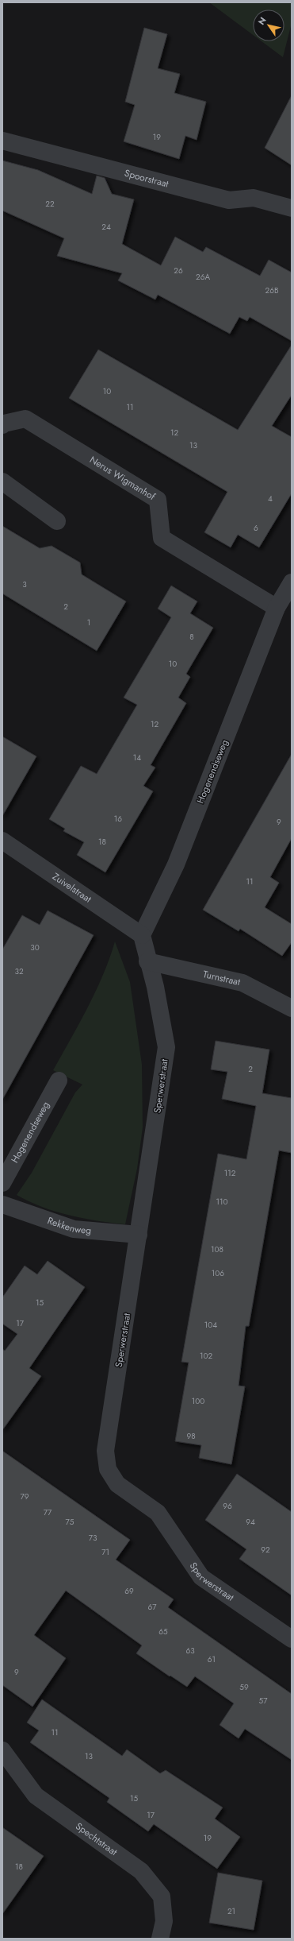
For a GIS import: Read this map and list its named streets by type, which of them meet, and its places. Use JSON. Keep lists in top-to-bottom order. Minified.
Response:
{"streets":{"street":["Spoorstraat","Nerus Wigmanhof","Hogenendseweg","Zuivelstraat","Turnstraat","Sperwerstraat","Rekkenweg","Spechtstraat"]},"crossings":[["Nerus Wigmanhof","Hogenendseweg"],["Hogenendseweg","Zuivelstraat"],["Turnstraat","Sperwerstraat"],["Sperwerstraat","Rekkenweg"]],"house_numbers":["19","22","24","26","26A","26B","10","11","12","13","4","6","3","2","1","8","10","12","14","16","9","18","11","30","32","2","112","110","108","106","15","17","104","102","100","98","79","96","77","75","94","73","92","71","69","67","65","63","61","9","59","57","11","13","15","17","19","18","21"],"north":"top left"}
